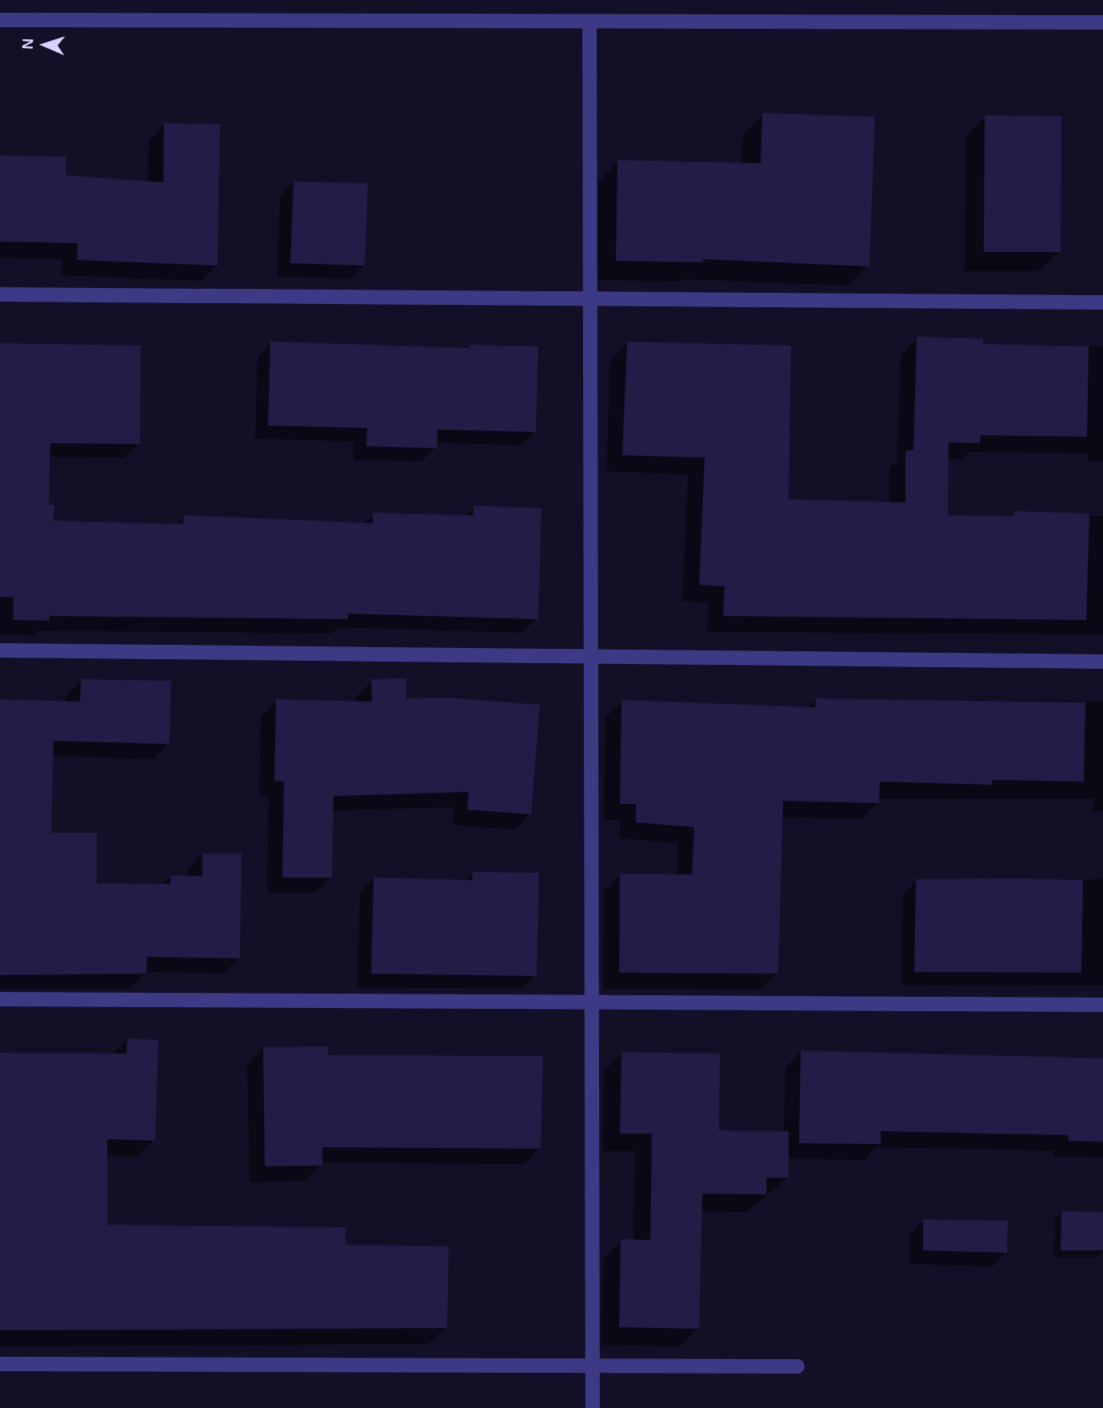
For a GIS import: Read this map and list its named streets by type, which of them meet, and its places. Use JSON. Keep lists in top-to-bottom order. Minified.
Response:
{"north":"left"}
